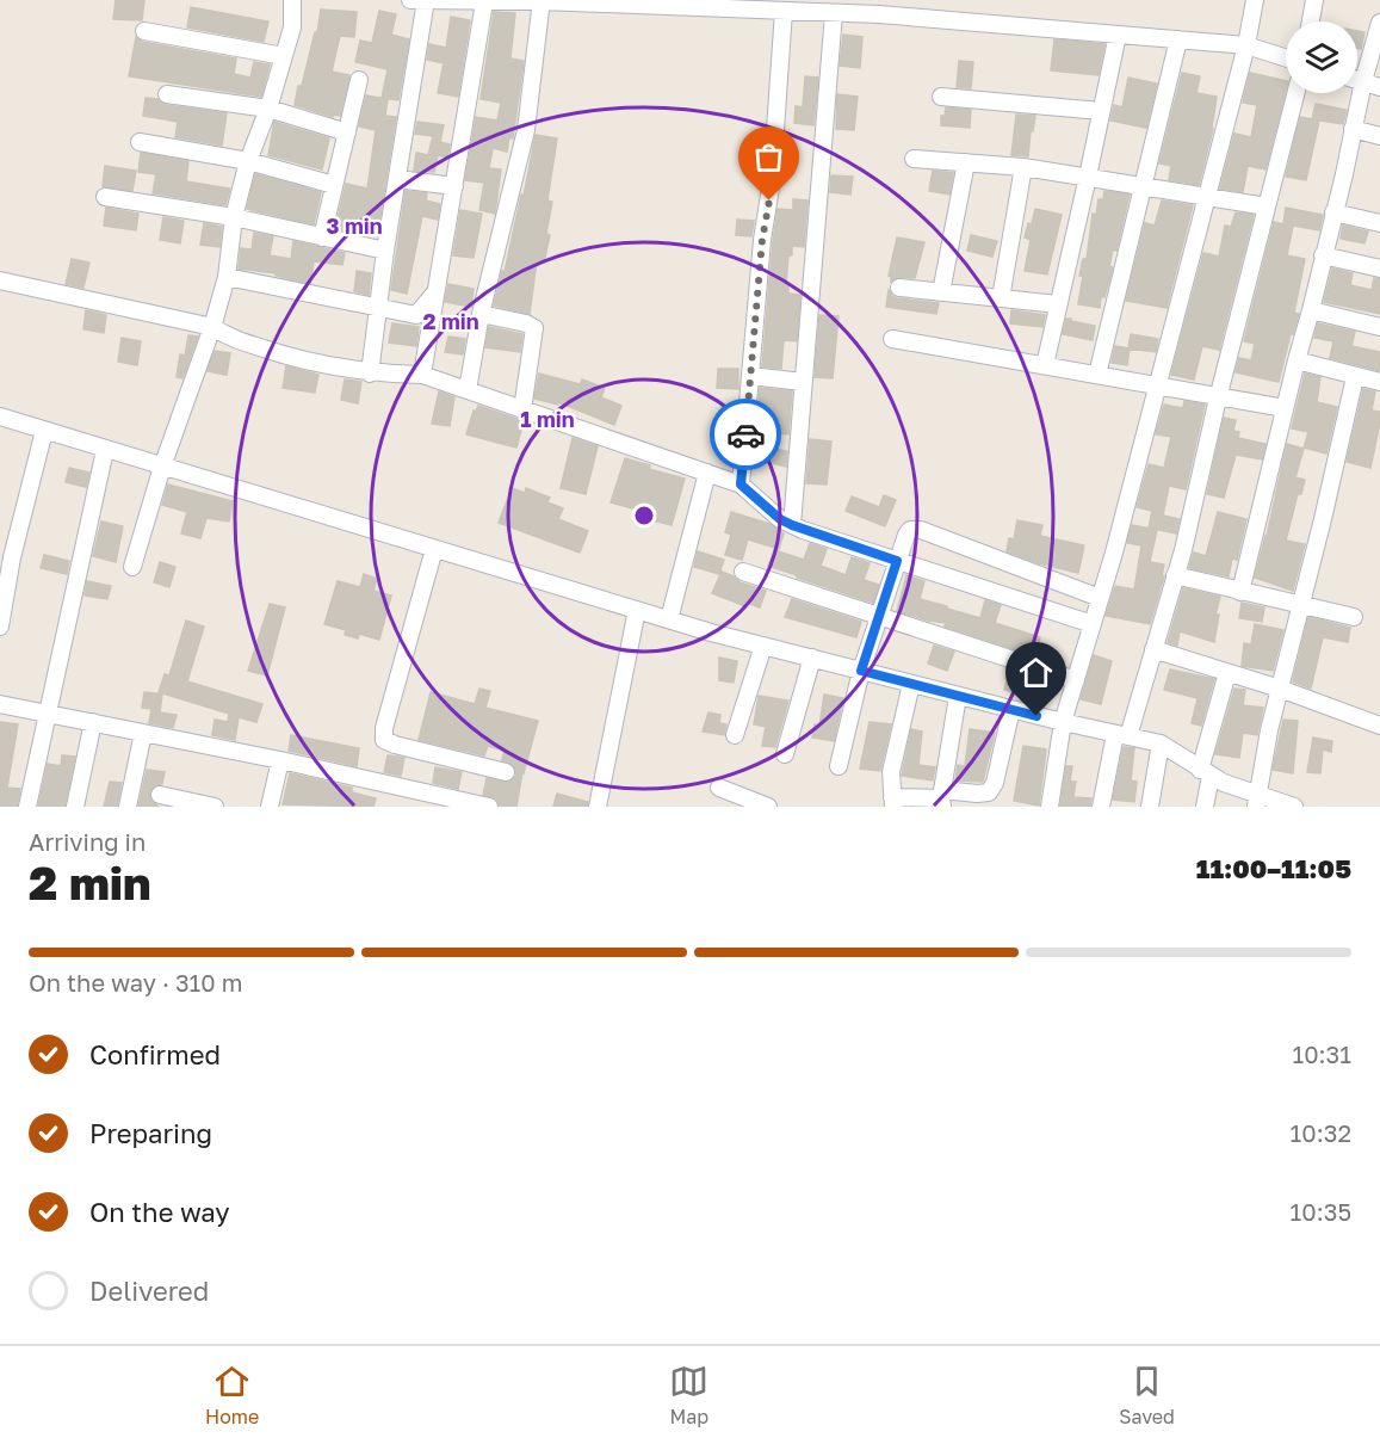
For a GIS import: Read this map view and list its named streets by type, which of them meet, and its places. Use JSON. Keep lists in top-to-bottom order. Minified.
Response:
{"page":{"heading":["2 min","Arriving in","11:00–11:05"],"bar":"On the way · 310 m","list":[["Confirmed","10:31"],["Preparing","10:32"],["On the way","10:35"],"Delivered"],"tabs":["Home","Map","Saved"]},"rings":["3 min","2 min","1 min"]}
